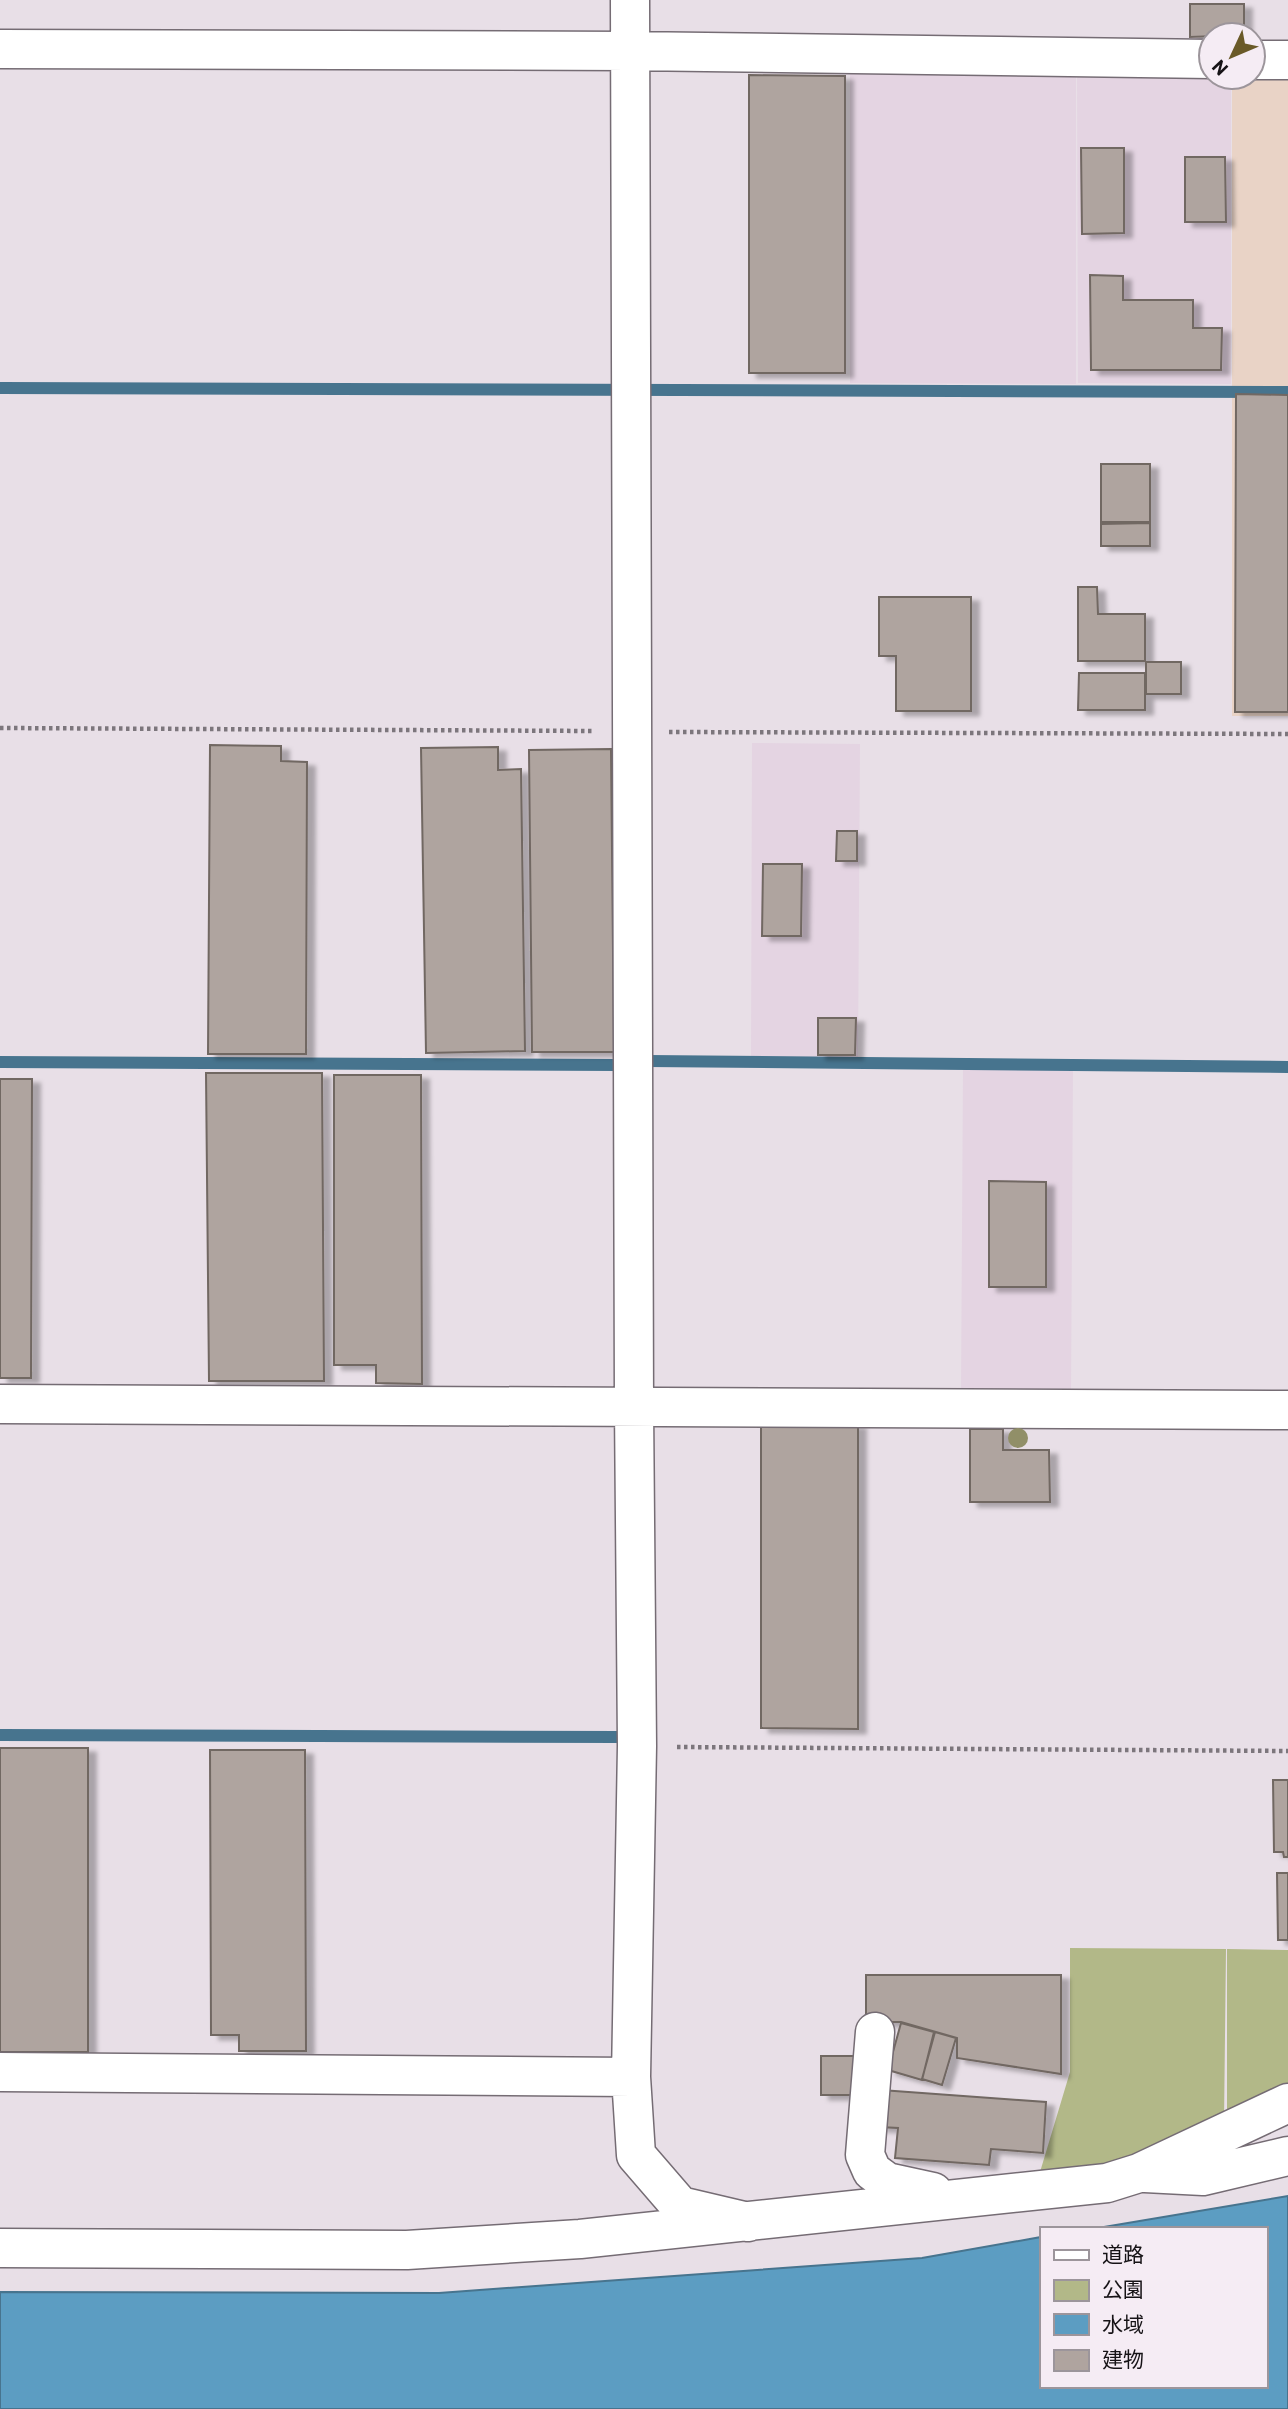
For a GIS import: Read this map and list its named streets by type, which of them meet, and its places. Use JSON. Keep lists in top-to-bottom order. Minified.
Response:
{"legend":["道路","公園","水域","建物"],"north":"bottom left"}
